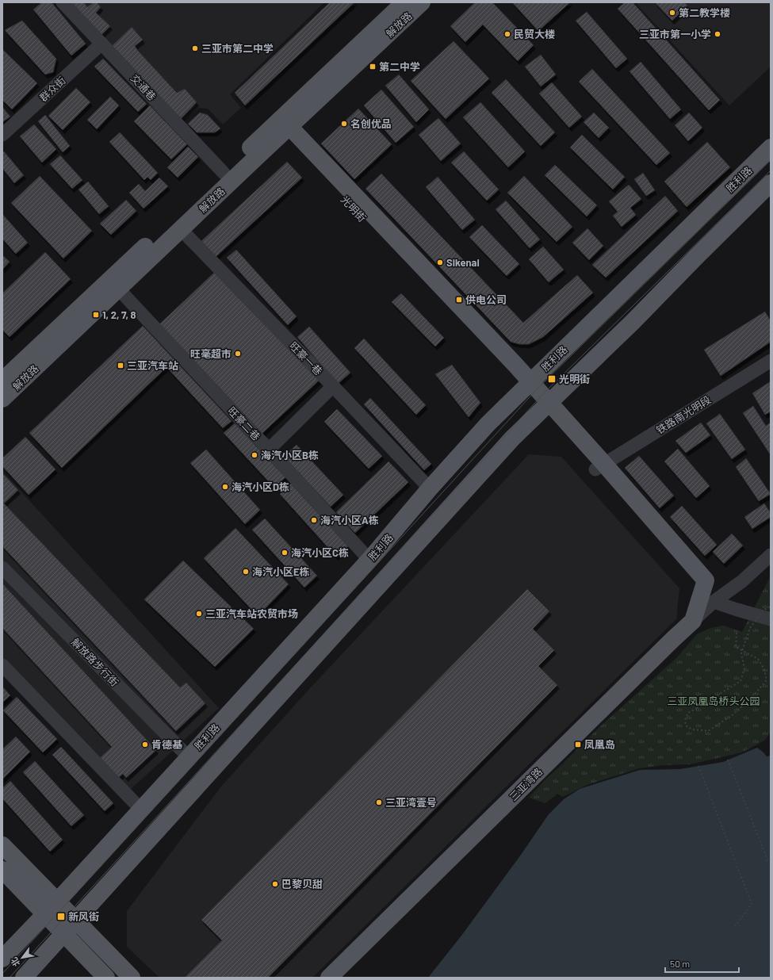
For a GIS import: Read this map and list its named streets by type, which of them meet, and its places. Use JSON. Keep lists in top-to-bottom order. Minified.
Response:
{"streets":{"main road":["解放路","胜利路","光明街","三亚湾路"],"street":["交通巷","群众街","旺豪一巷","铁路南光明段","旺豪二巷","解放路步行街"]},"crossings":[["解放路","交通巷"],["解放路","光明街"],["解放路","旺豪一巷"],["解放路","旺豪二巷"],["交通巷","群众街"],["胜利路","光明街"],["胜利路","旺豪一巷"],["胜利路","旺豪二巷"],["胜利路","解放路步行街"],["光明街","铁路南光明段"],["光明街","三亚湾路"]],"parks":["三亚凤凰岛桥头公园"],"places":{"other":["第二教学楼","民贸大楼","三亚市第一小学","三亚市第二中学","名创优品","Sikenai","旺毫超市","海汽小区B栋","海汽小区D栋","海汽小区A栋","海汽小区C栋","海汽小区E栋","三亚汽车站农贸市场","肯德基","三亚湾壹号","巴黎贝甜"],"transit":["第二中学","供电公司","1, 2, 7, 8","三亚汽车站","光明街","凤凰岛","新风街"]},"scale_bar":"50 m","north":"bottom left"}
